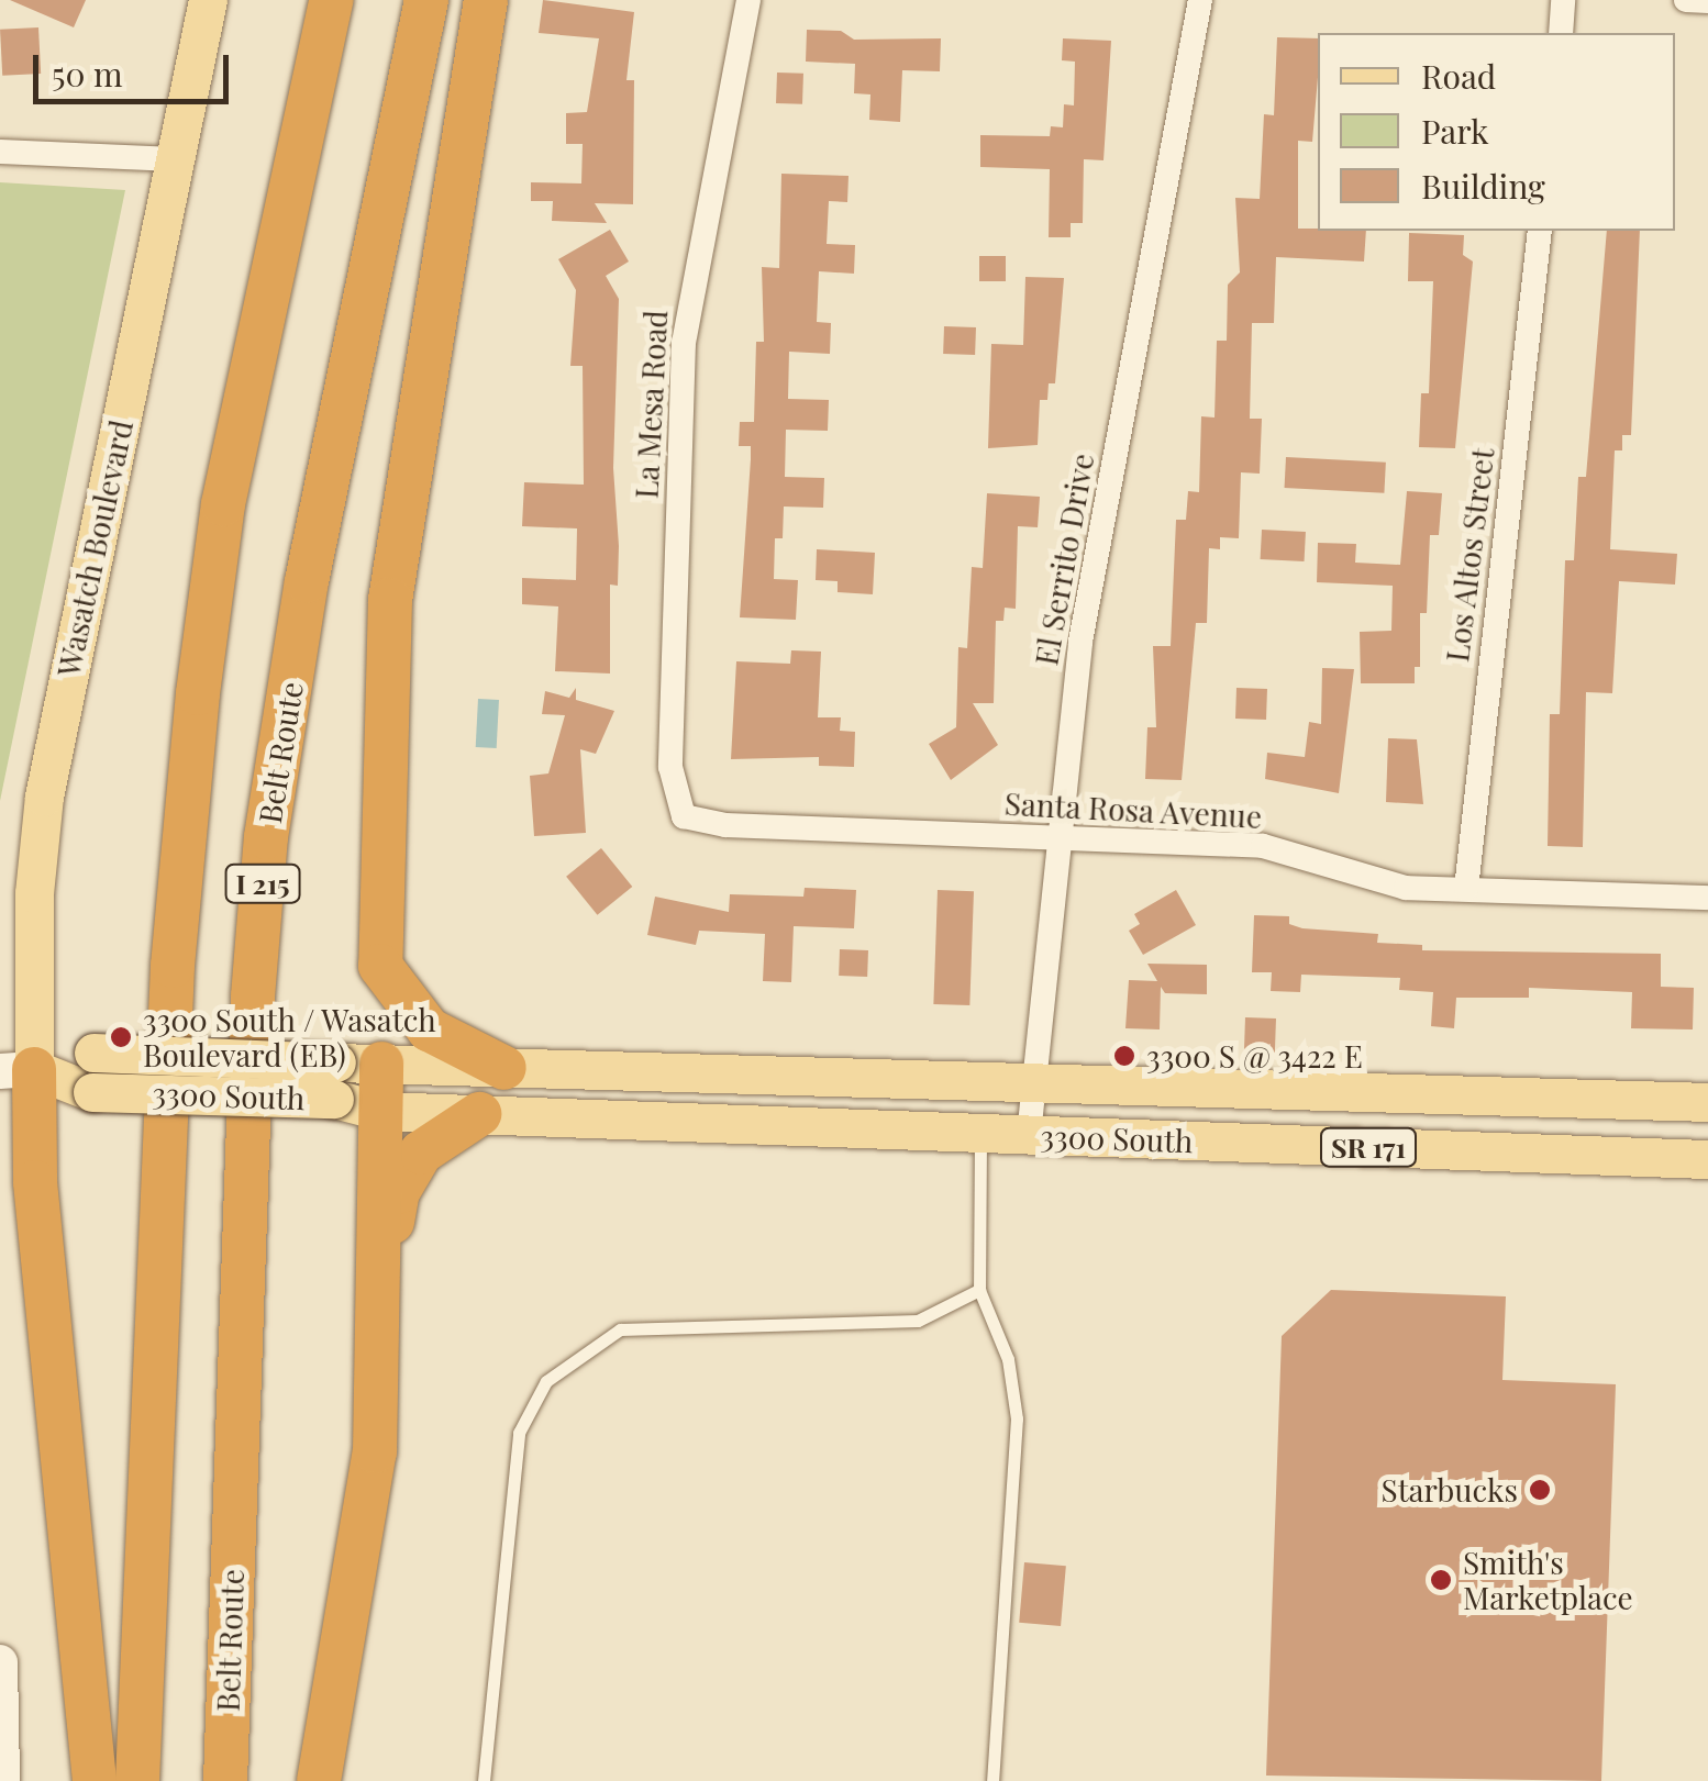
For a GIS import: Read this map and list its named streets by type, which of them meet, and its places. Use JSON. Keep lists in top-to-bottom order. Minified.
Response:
{"streets":{"highway":["Belt Route","I 215"],"main road":["Wasatch Boulevard","3300 South","SR 171"],"street":["La Mesa Road","Los Altos Street","El Serrito Drive","Santa Rosa Avenue"]},"crossings":[["La Mesa Road","Santa Rosa Avenue"],["Wasatch Boulevard","3300 South"],["Los Altos Street","Santa Rosa Avenue"],["El Serrito Drive","Santa Rosa Avenue"],["El Serrito Drive","3300 South"]],"places":["3300 South / Wasatch Boulevard (EB)","3300 S @ 3422 E","Starbucks","Smith's Marketplace"],"legend":["Road","Park","Building"],"scale_bar":"50 m"}
